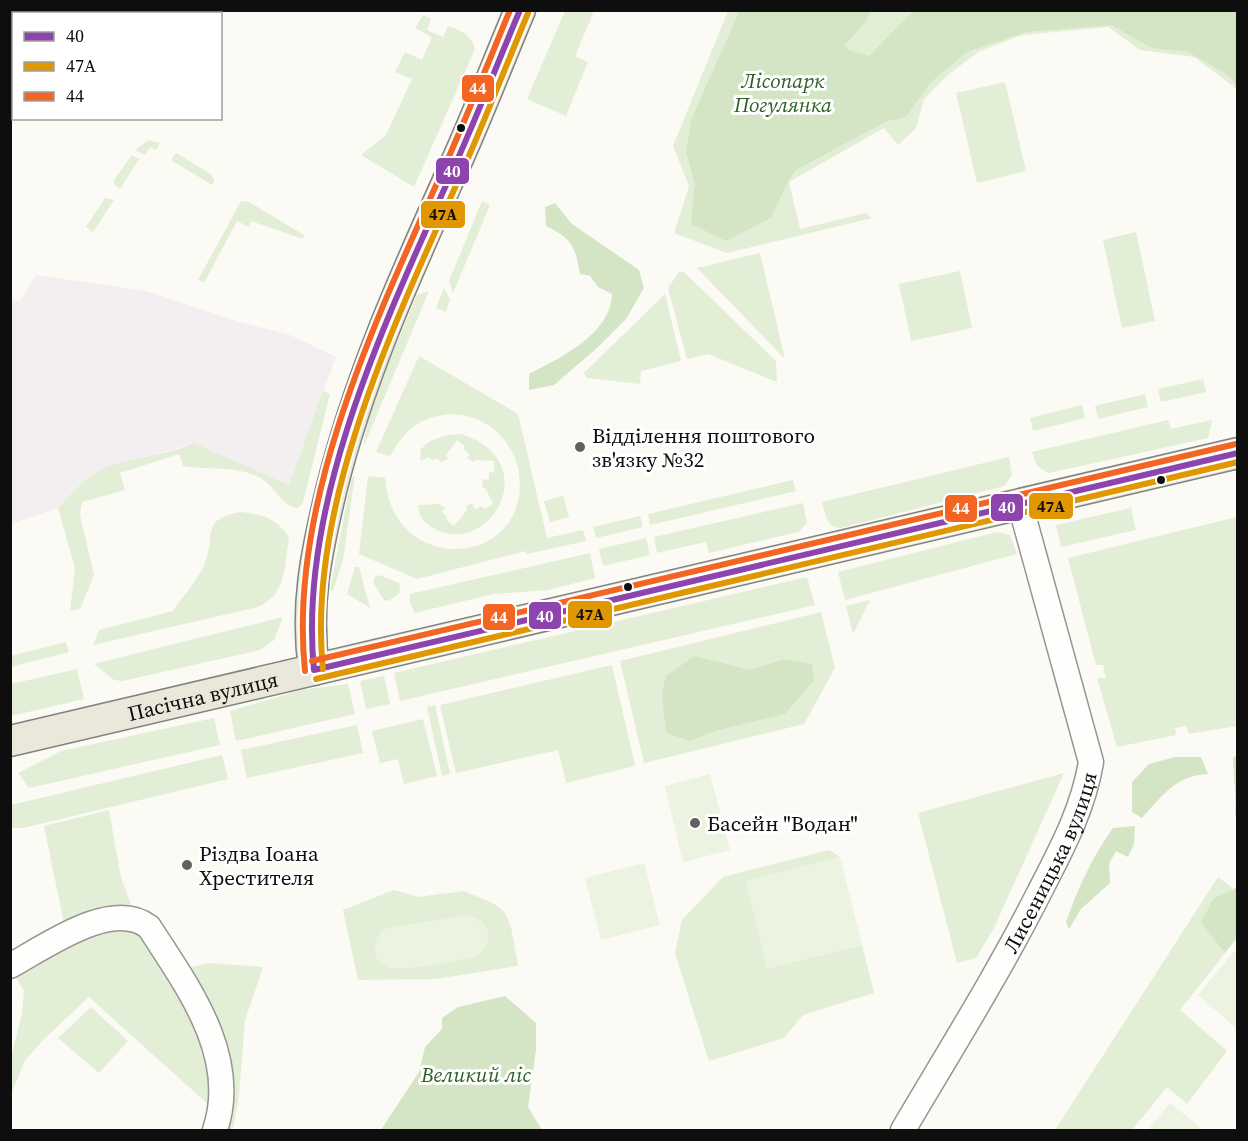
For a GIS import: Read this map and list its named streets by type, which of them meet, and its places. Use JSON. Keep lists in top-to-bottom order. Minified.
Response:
{"streets":{"main road":["Пасічна вулиця"],"street":["Лисеницька вулиця"]},"crossings":[["Пасічна вулиця","Лисеницька вулиця"]],"parks":["Лісопарк Погулянка","Великий ліс"],"places":["Відділення поштового зв'язку №32","Басейн \"Водан\"","Різдва Іоана Хрестителя"],"lines":["transit line 40","transit line 44","transit line 47А"],"legend":["40","47А","44"]}
